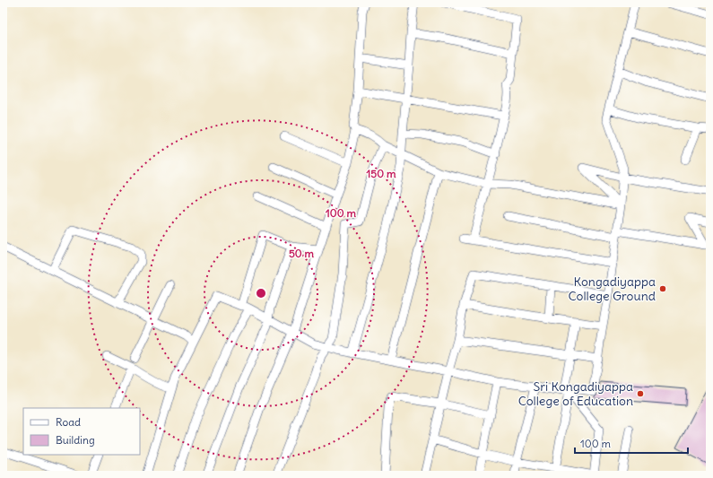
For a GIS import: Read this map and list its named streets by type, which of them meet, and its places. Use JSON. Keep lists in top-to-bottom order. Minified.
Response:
{"places":["Kongadiyappa College Ground","Sri Kongadiyappa College of Education"],"legend":["Road","Building"],"scale_bar":"100 m","rings":["150 m","100 m","50 m"]}
